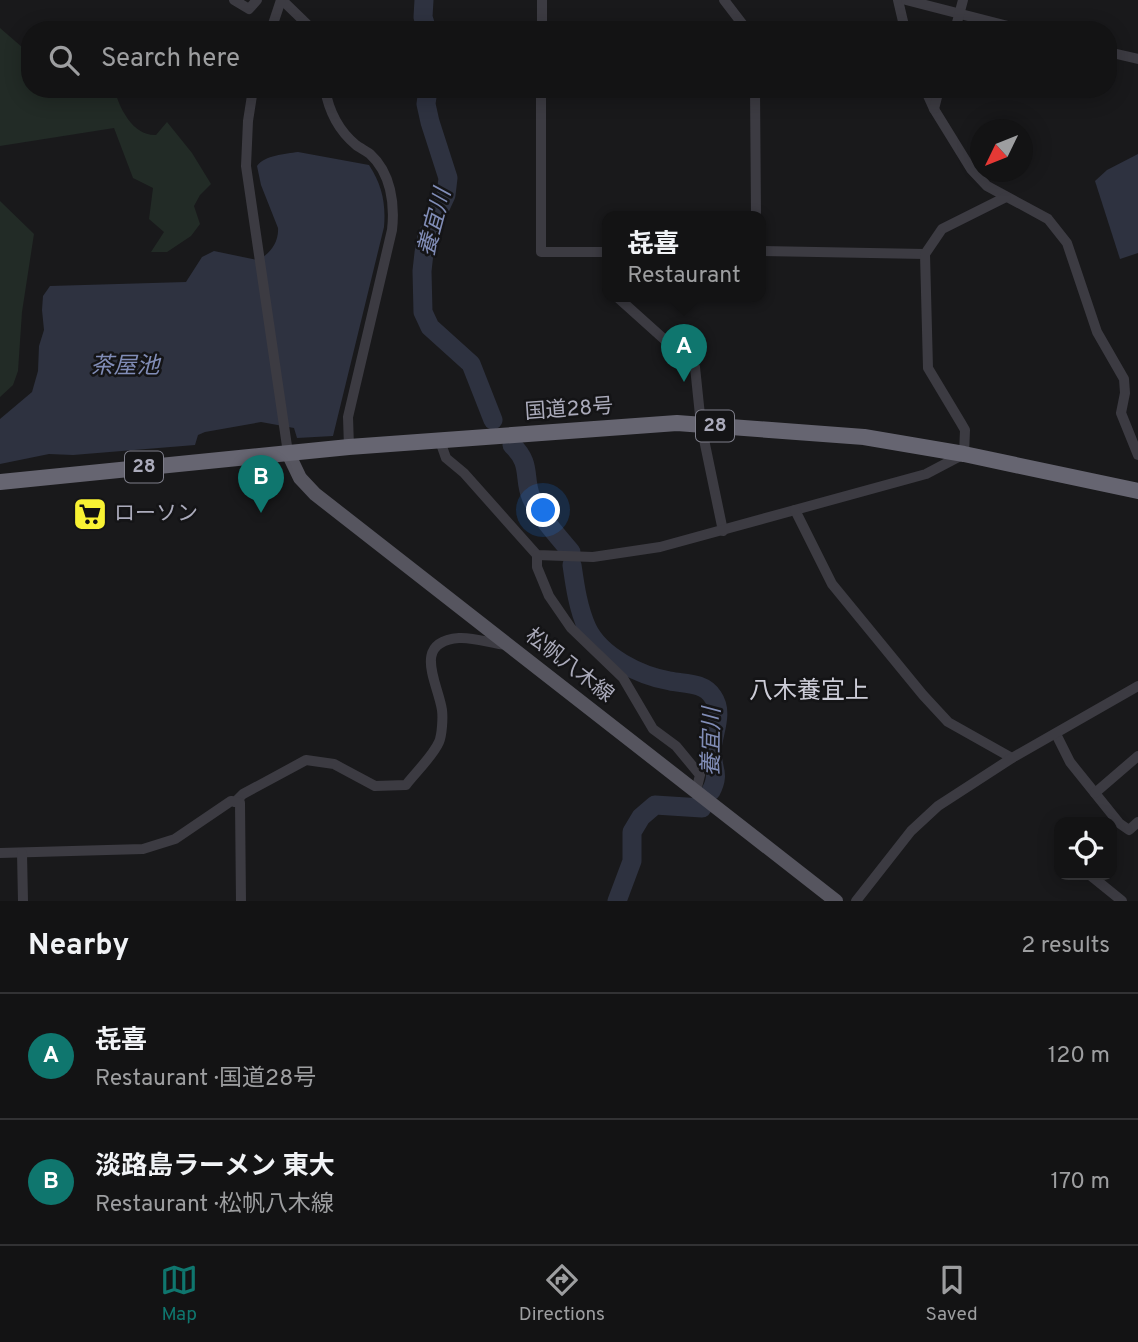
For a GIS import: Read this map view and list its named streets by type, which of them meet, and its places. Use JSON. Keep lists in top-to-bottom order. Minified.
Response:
{"streets":{"highway":["国道28号","28"],"main road":["松帆八木線"]},"crossings":[["国道28号","松帆八木線"]],"districts":["八木養宜上"],"water":["養宜川","茶屋池"],"places":{"supermarket":["ローソン"]},"north":"bottom left","page":{"search":"Search here","popup":["㐂喜","Restaurant"],"pins":["A","B"],"heading":["Nearby","2 results"],"list":[{"mark":"A","name":"㐂喜","note":"Restaurant · 国道28号","value":"120 m"},{"mark":"B","name":"淡路島ラーメン 東大","note":"Restaurant · 松帆八木線","value":"170 m"}],"nav":["Map","Directions","Saved"]}}
